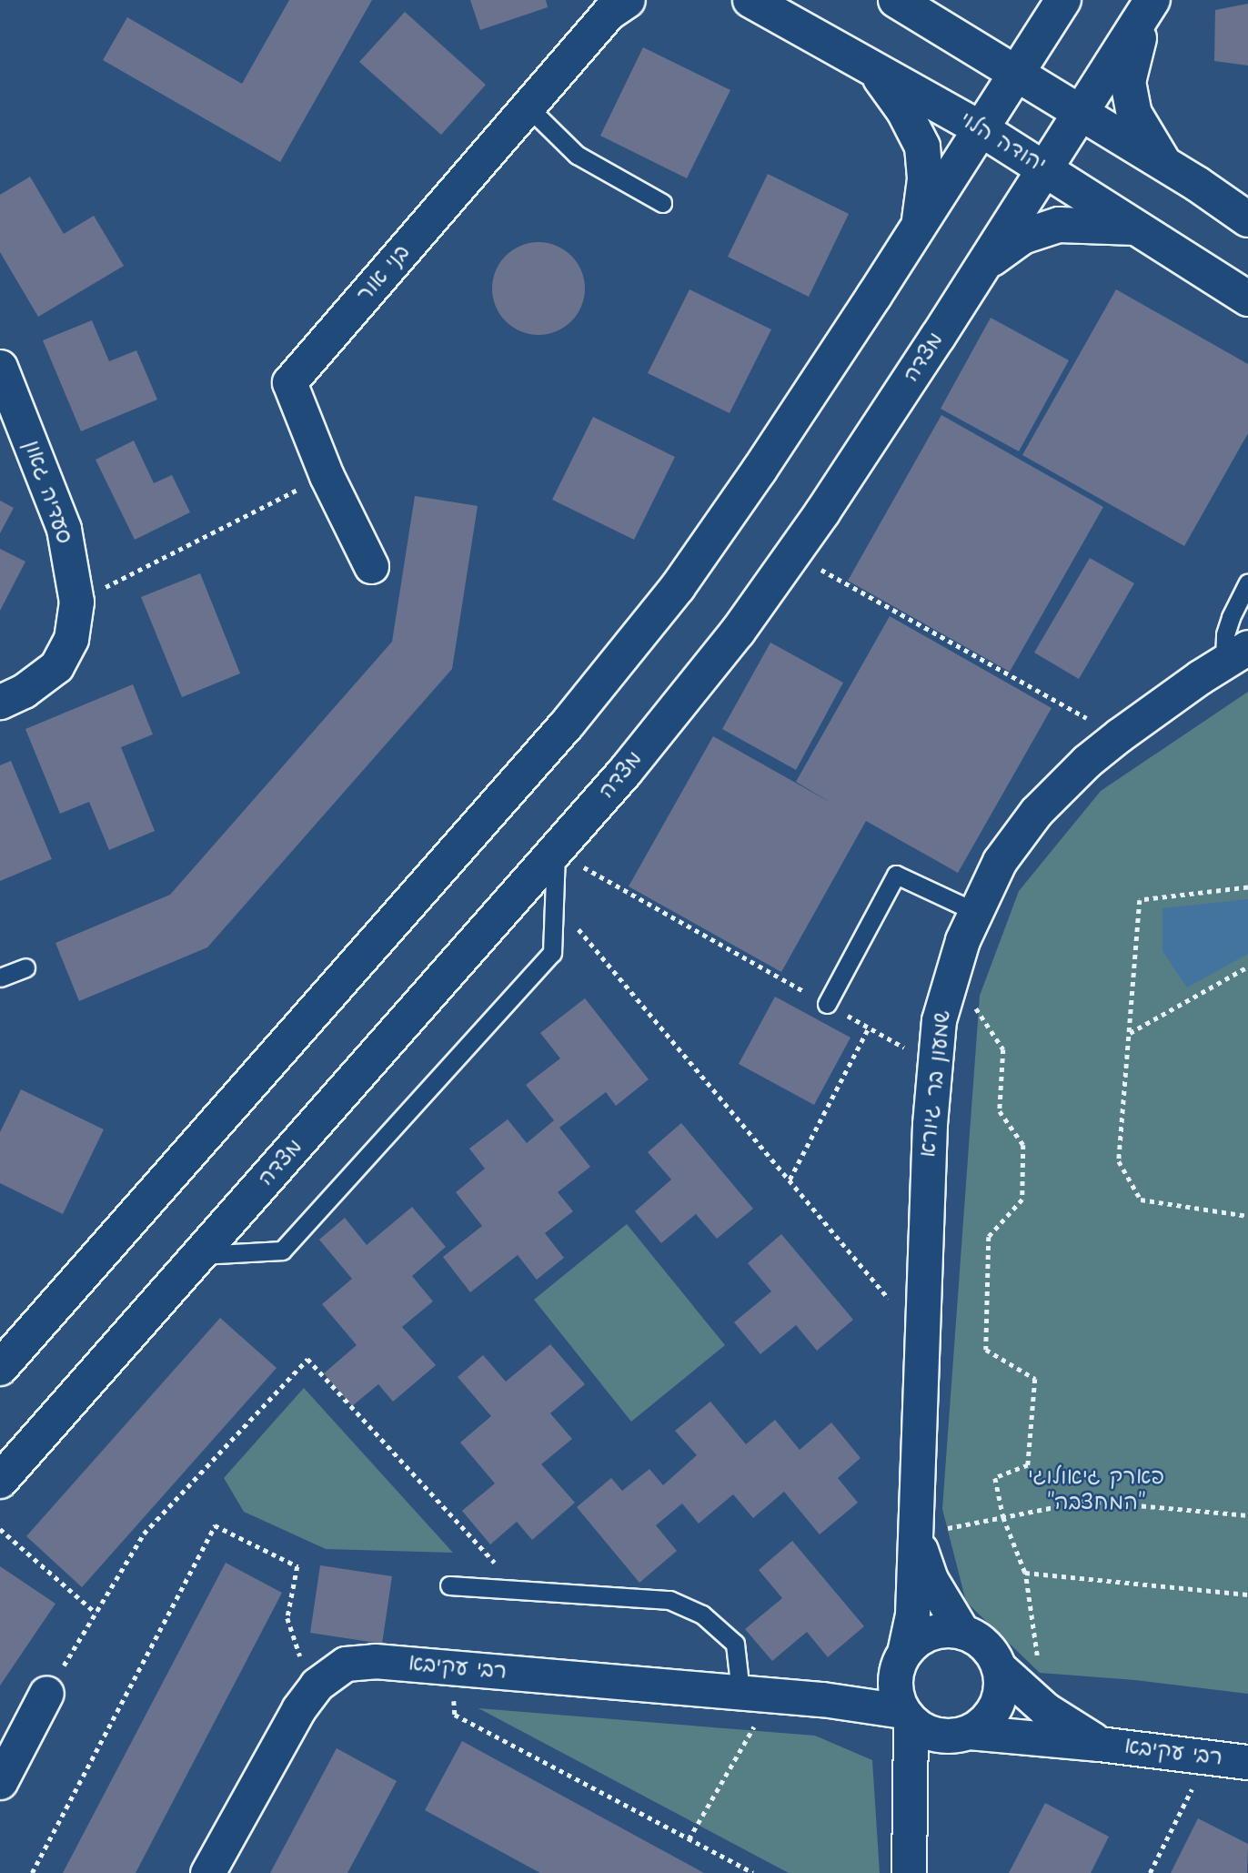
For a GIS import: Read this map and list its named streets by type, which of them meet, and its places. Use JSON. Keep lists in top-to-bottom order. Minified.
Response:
{"streets":{"main road":["יהודה הלוי","מצדה"],"street":["בני אור","סעדיה גאון","שמעון בר גיורא","רבי עקיבא"]},"crossings":[["יהודה הלוי","מצדה"],["שמעון בר גיורא","רבי עקיבא"]],"parks":["פארק גיאולוגי \"המחצבה\""]}
